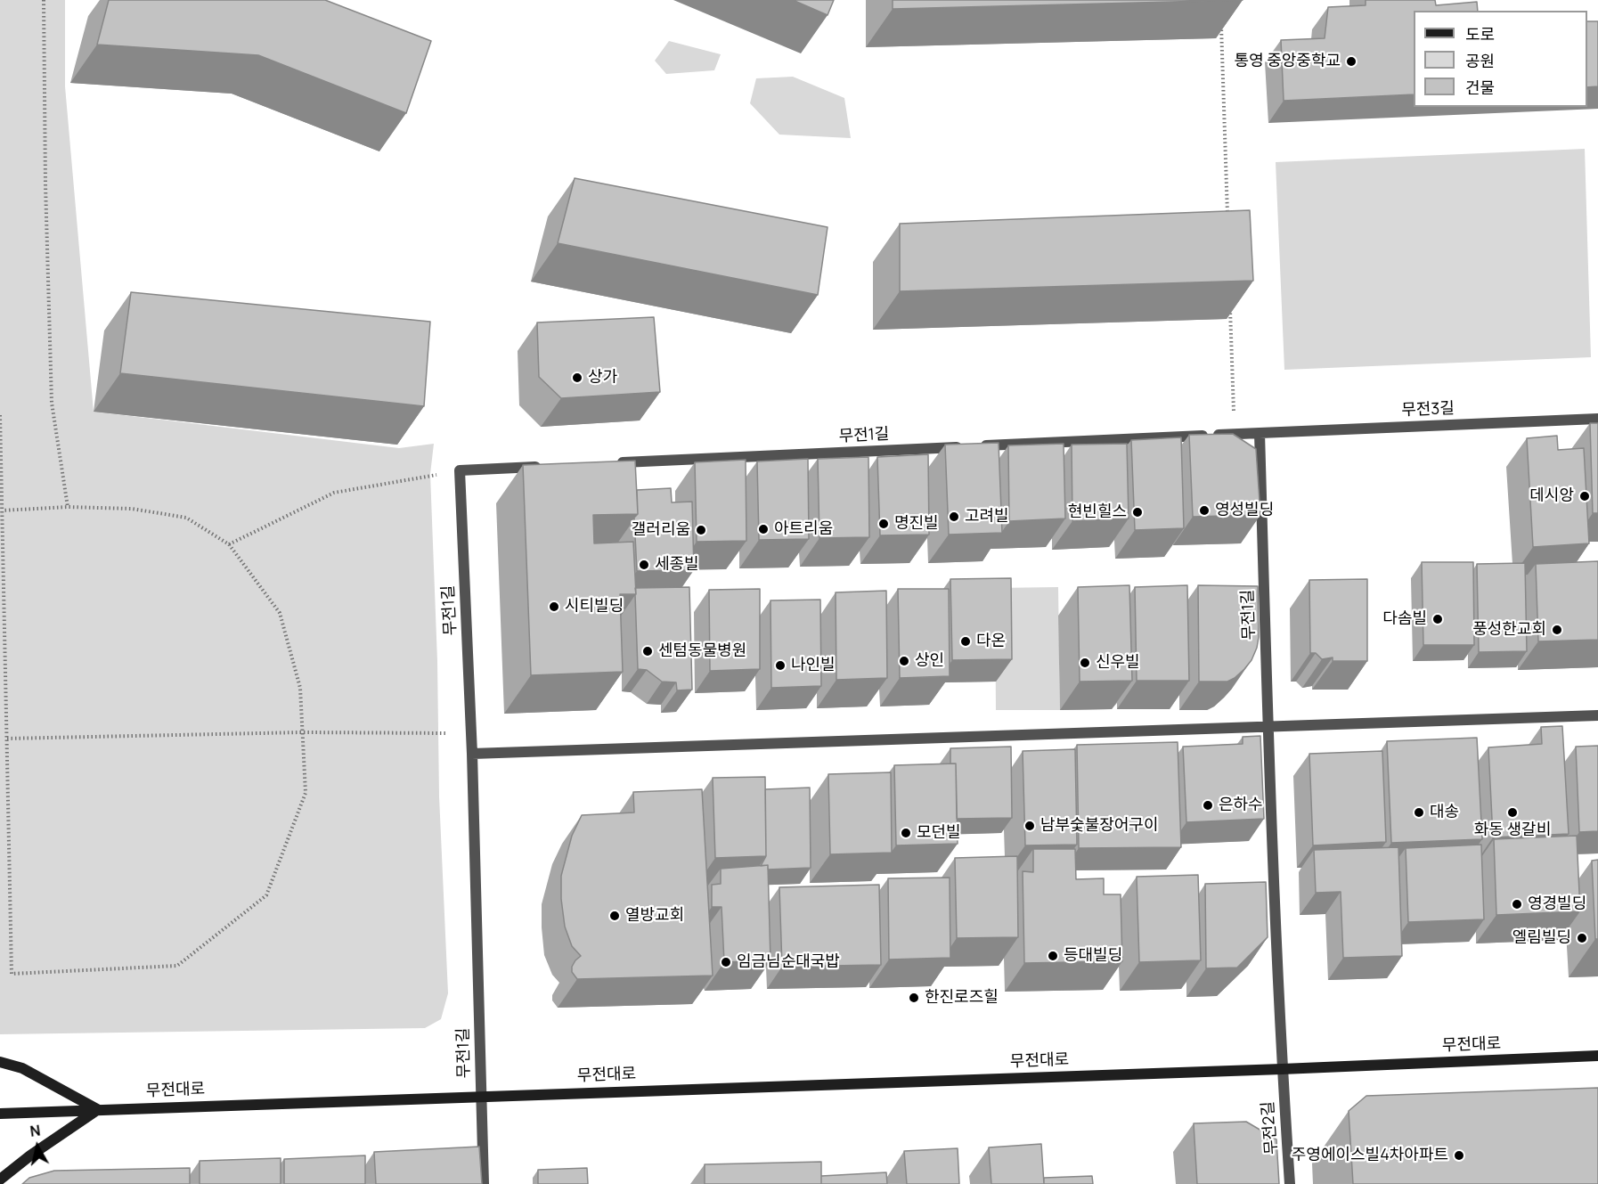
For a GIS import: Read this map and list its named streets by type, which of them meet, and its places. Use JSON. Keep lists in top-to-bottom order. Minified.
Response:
{"streets":{"street":["무전3길","무전1길","무전대로","무전2길"]},"crossings":[["무전3길","무전1길"],["무전1길","무전대로"],["무전1길","무전2길"],["무전대로","무전2길"]],"places":["통영 중앙중학교","상가","데시앙","영성빌딩","현빈힐스","고려빌","명진빌","아트리움","갤러리움","세종빌","시티빌딩","다솜빌","풍성한교회","다온","센텀동물병원","상인","신우빌","나인빌","은하수","대송","화동 생갈비","남부숯불장어구이","모던빌","영경빌딩","열방교회","엘림빌딩","등대빌딩","임금님순대국밥","한진로즈힐","주영에이스빌4차아파트"],"legend":["도로","공원","건물"],"north":"top"}
